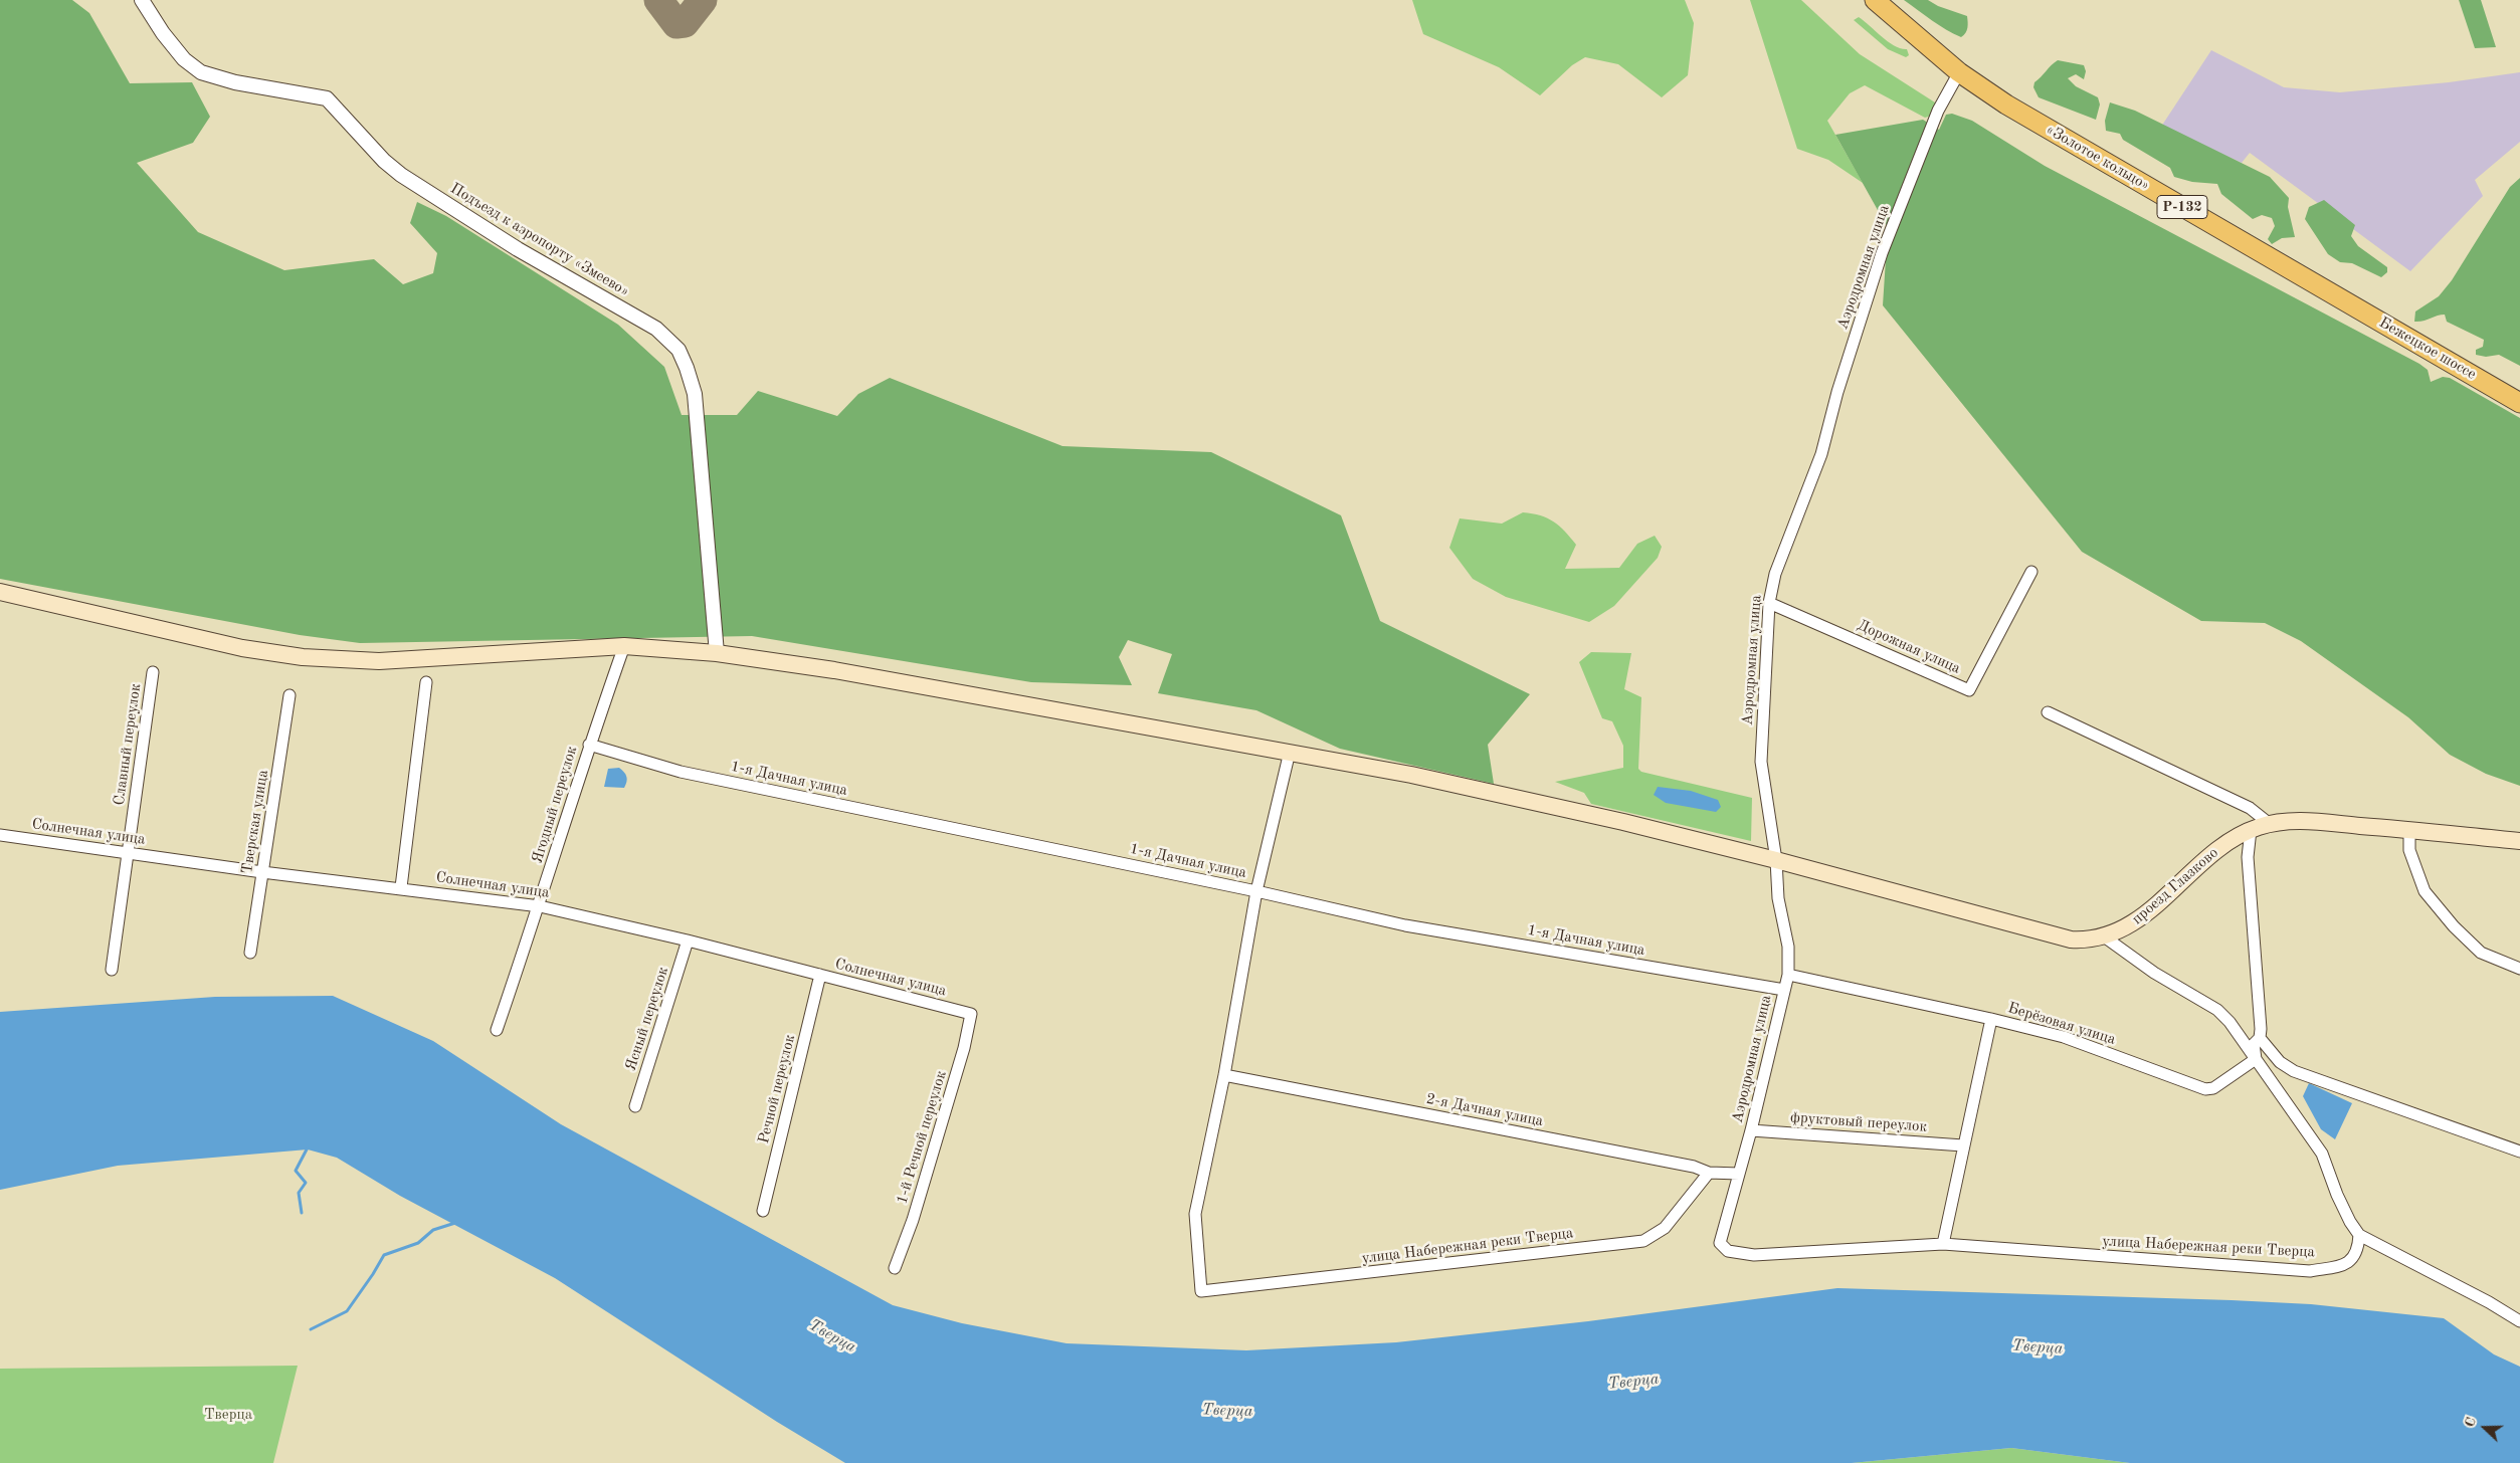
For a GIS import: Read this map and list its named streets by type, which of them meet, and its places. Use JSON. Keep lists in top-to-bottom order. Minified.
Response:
{"streets":{"main road":["«Золотое кольцо»","Р-132","Бежецкое шоссе","проезд Глазково"],"street":["Подъезд к аэропорту «Змеево»","Аэродромная улица","Дорожная улица","Славный переулок","1-я Дачная улица","Ягодный переулок","Тверская улица","Солнечная улица","Ясный переулок","Берёзовая улица","Речной переулок","2-я Дачная улица","фруктовый переулок","1-й Речной переулок","улица Набережная реки Тверца"]},"crossings":[["«Золотое кольцо»","Аэродромная улица"],["«Золотое кольцо»","Бежецкое шоссе"],["Подъезд к аэропорту «Змеево»","проезд Глазково"],["Аэродромная улица","Дорожная улица"],["Аэродромная улица","1-я Дачная улица"],["Аэродромная улица","проезд Глазково"],["Аэродромная улица","Берёзовая улица"],["Аэродромная улица","2-я Дачная улица"],["Аэродромная улица","фруктовый переулок"],["Аэродромная улица","улица Набережная реки Тверца"],["Славный переулок","Солнечная улица"],["1-я Дачная улица","Ягодный переулок"],["Ягодный переулок","Солнечная улица"],["Ягодный переулок","проезд Глазково"],["Тверская улица","Солнечная улица"],["Солнечная улица","Ясный переулок"],["Солнечная улица","Речной переулок"],["Солнечная улица","1-й Речной переулок"],["Берёзовая улица","фруктовый переулок"],["Берёзовая улица","улица Набережная реки Тверца"],["2-я Дачная улица","улица Набережная реки Тверца"]],"water":["Тверца"],"parks":["Тверца"],"north":"left"}
